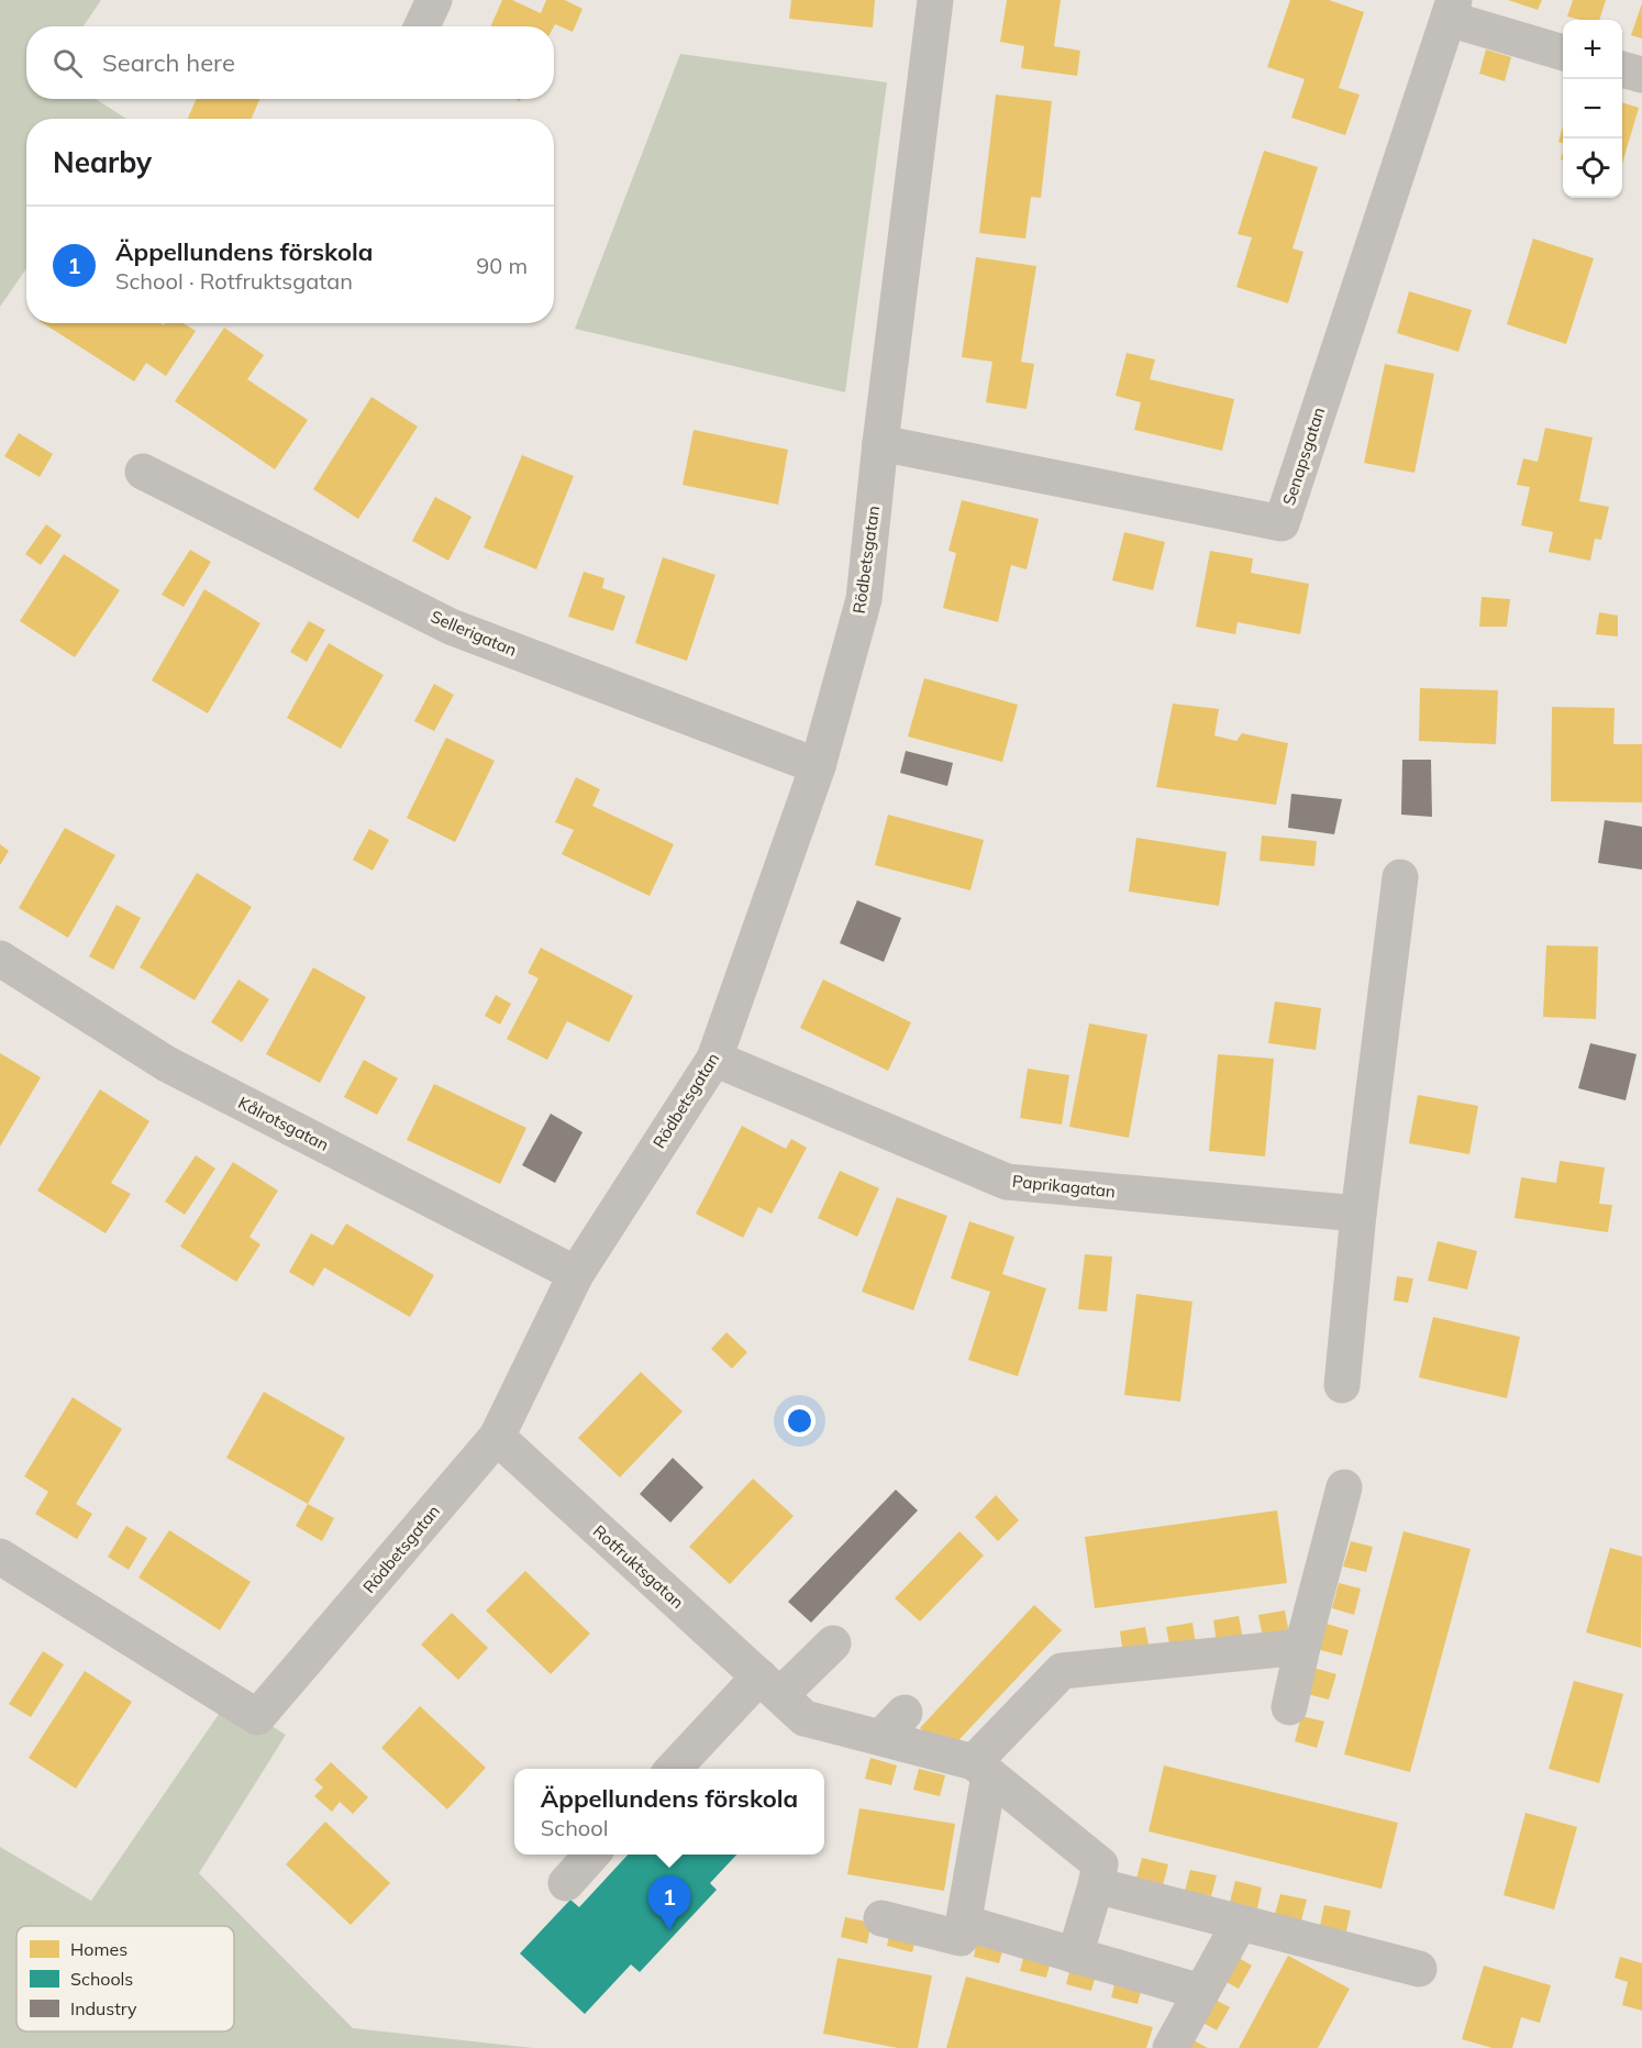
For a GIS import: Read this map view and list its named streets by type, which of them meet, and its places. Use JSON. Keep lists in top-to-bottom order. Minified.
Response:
{"streets":{"street":["Senapsgatan","Rödbetsgatan","Sellerigatan","Kålrotsgatan","Paprikagatan","Rotfruktsgatan"]},"crossings":[["Senapsgatan","Rödbetsgatan"],["Rödbetsgatan","Sellerigatan"],["Rödbetsgatan","Kålrotsgatan"],["Rödbetsgatan","Paprikagatan"],["Rödbetsgatan","Rotfruktsgatan"]],"legend":["Homes","Schools","Industry"],"page":{"map_buttons":["+","−"],"search":"Search here","heading":"Nearby","list":[{"mark":"1","name":"Äppellundens förskola","note":"School · Rotfruktsgatan","value":"90 m"}],"popup":["Äppellundens förskola","School"],"pins":"1"}}
